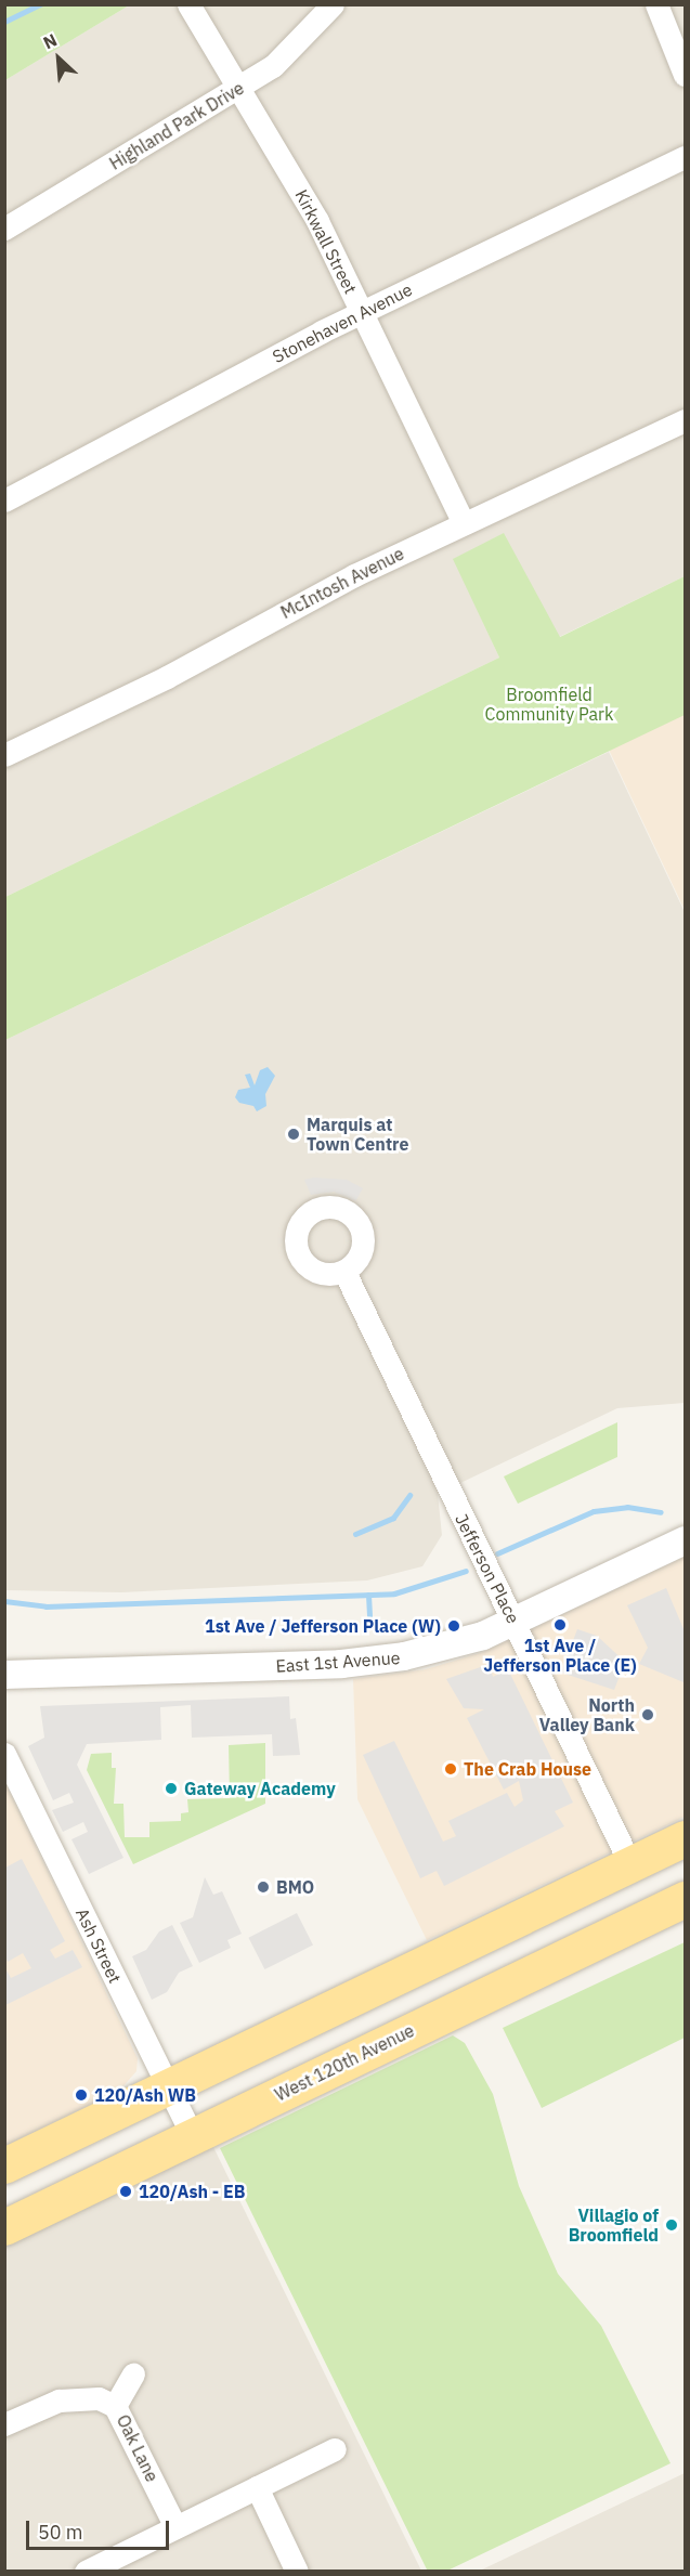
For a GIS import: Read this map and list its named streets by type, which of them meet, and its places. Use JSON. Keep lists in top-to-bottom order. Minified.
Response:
{"streets":{"main road":["West 120th Avenue"],"street":["Highland Park Drive","Kirkwall Street","Stonehaven Avenue","McIntosh Avenue","Jefferson Place","East 1st Avenue","Ash Street","Oak Lane"]},"crossings":[["Highland Park Drive","Kirkwall Street"],["Kirkwall Street","Stonehaven Avenue"],["Kirkwall Street","McIntosh Avenue"],["Jefferson Place","East 1st Avenue"],["Ash Street","West 120th Avenue"]],"parks":["Broomfield Community Park"],"places":["Marquis at Town Centre","1st Ave / Jefferson Place (E)","1st Ave / Jefferson Place (W)","North Valley Bank","The Crab House","Gateway Academy","BMO","120/Ash WB","120/Ash - EB","Villagio of Broomfield"],"scale_bar":"50 m","north":"top left"}
